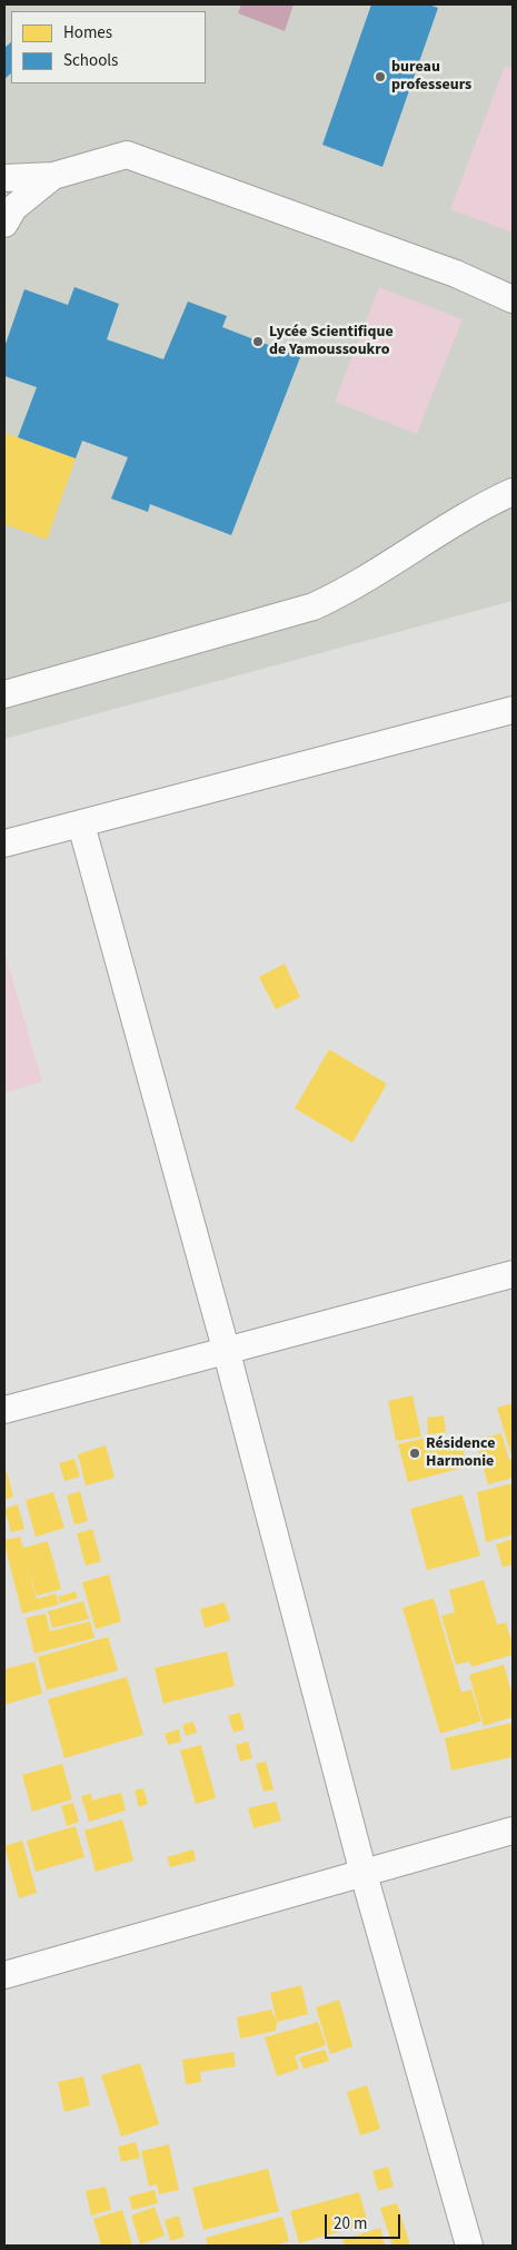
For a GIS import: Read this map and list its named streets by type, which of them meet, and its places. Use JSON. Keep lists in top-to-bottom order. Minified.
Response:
{"places":["bureau professeurs","Lycée Scientifique de Yamoussoukro","Résidence Harmonie"],"legend":["Homes","Schools"],"scale_bar":"20 m"}
